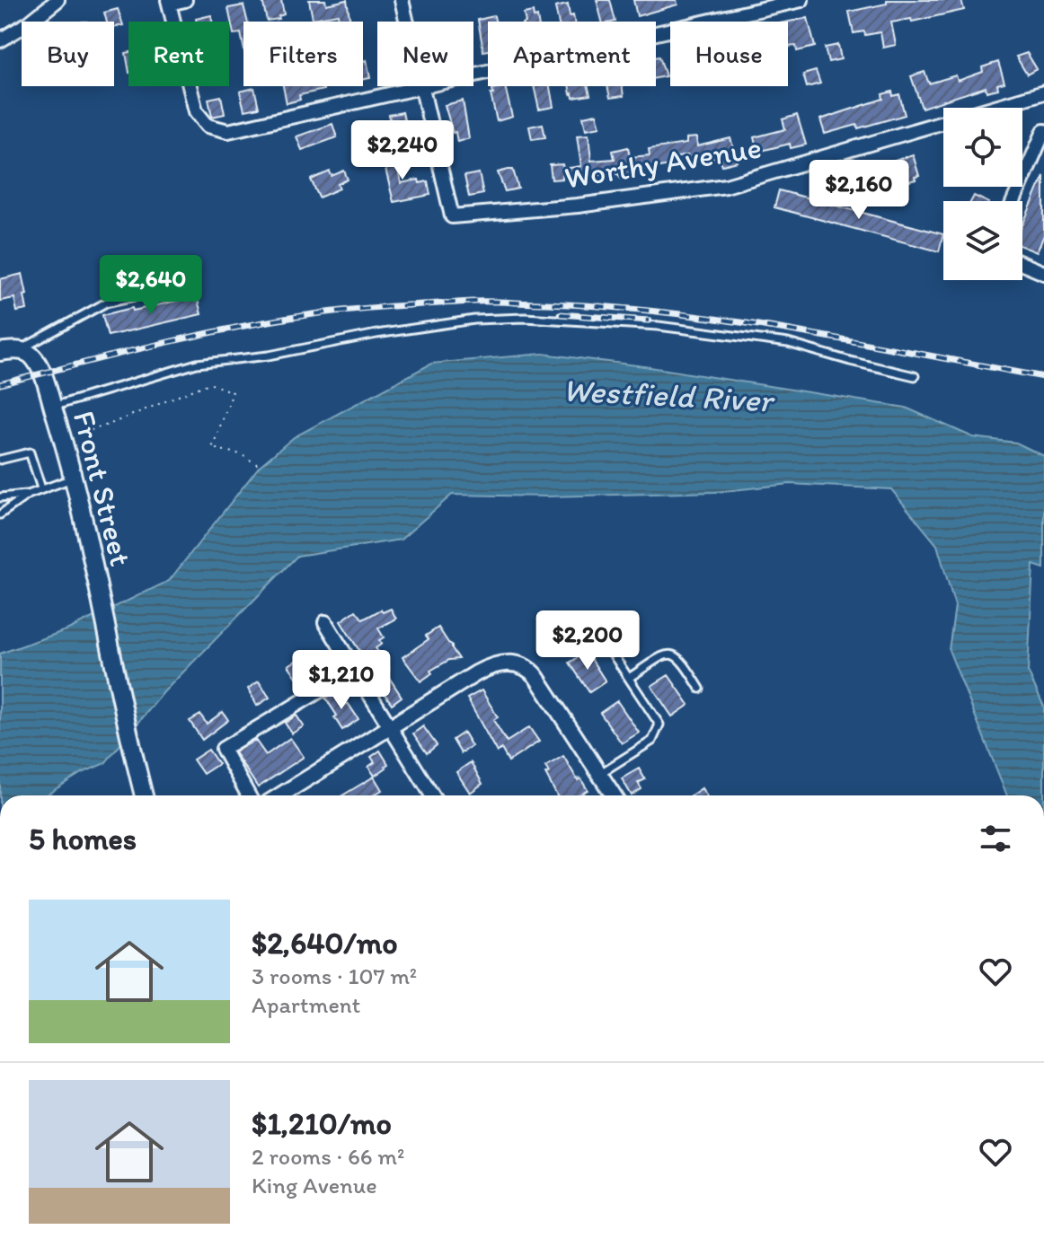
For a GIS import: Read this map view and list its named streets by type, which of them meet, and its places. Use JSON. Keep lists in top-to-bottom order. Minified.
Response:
{"streets":{"main road":["Front Street"],"street":["Worthy Avenue"]},"water":["Westfield River"],"page":{"chip":["Buy","Rent","Filters","New","Apartment","House"],"price":["$2,240","$2,160","$2,640","$2,200","$1,210"],"heading":"5 homes","list":[{"name":"$2,640/mo","note":"3 rooms · 107 m² · Apartment"},{"name":"$1,210/mo","note":"2 rooms · 66 m² · King Avenue"}]}}
